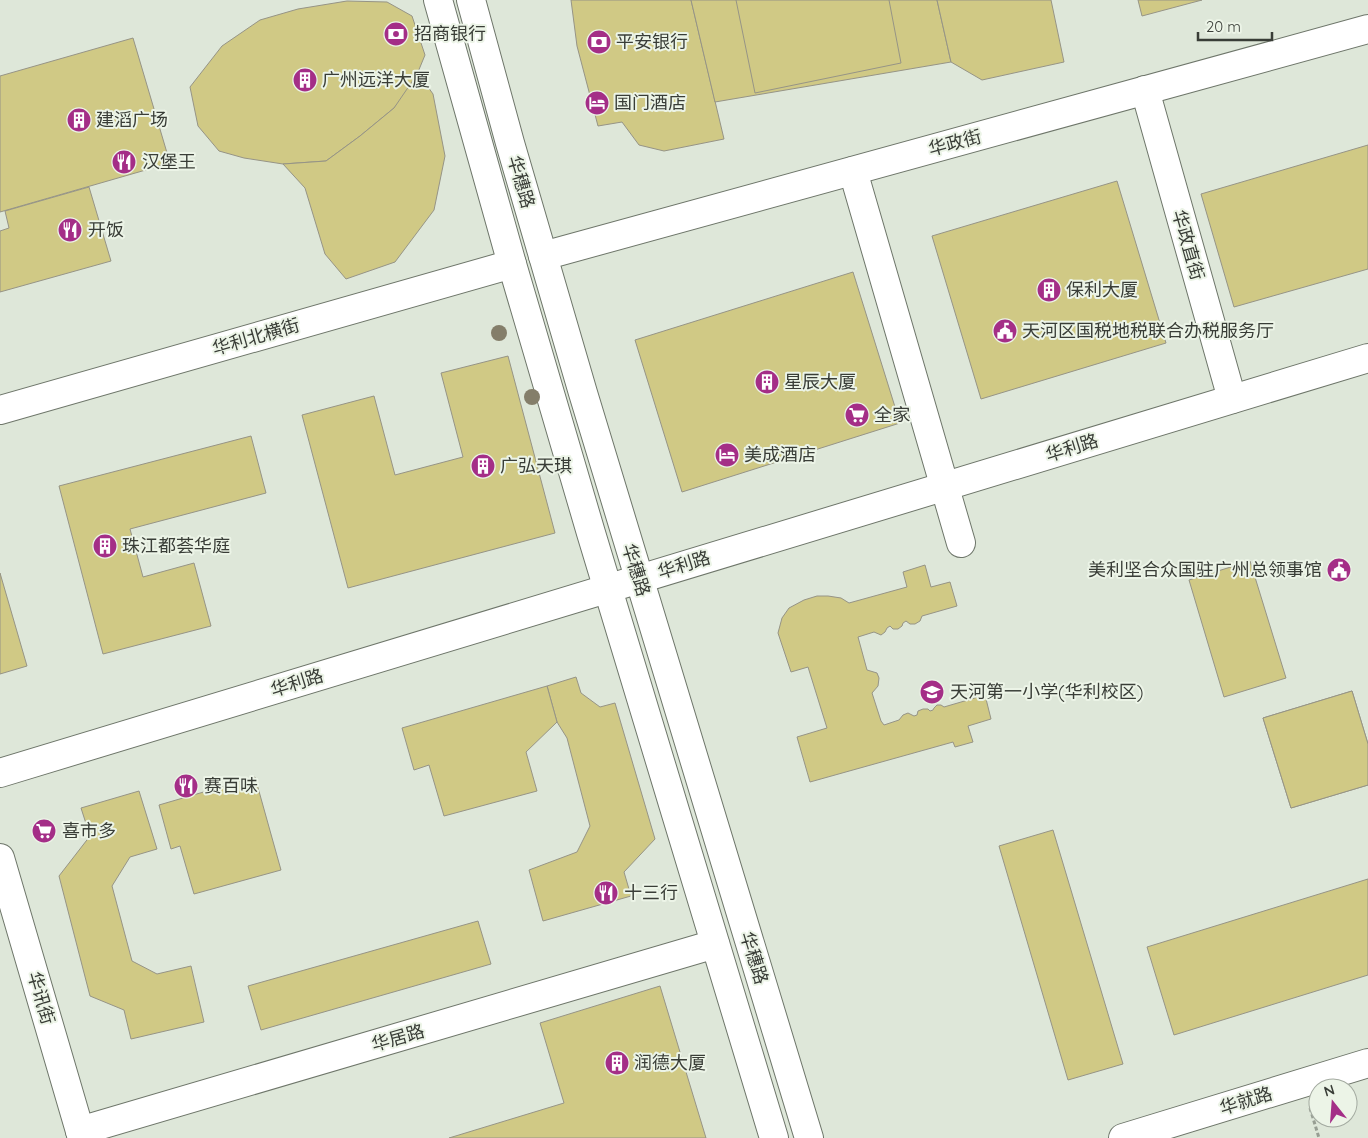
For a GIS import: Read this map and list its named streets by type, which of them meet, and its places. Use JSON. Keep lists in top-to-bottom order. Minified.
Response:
{"streets":{"street":["华政街","华穗路","华政直街","华利北横街","华利路","华讯街","华居路","华就路"]},"crossings":[["华政街","华穗路"],["华政街","华政直街"],["华穗路","华利北横街"],["华穗路","华利路"],["华穗路","华居路"],["华政直街","华利路"],["华讯街","华居路"]],"places":{"bank":["招商银行","平安银行"],"building":["广州远洋大厦","建滔广场","保利大厦","星辰大厦","广弘天琪","珠江都荟华庭","润德大厦"],"hotel":["国门酒店","美成酒店"],"restaurant":["汉堡王","开饭","赛百味","十三行"],"public building":["天河区国税地税联合办税服务厅","美利坚合众国驻广州总领事馆"],"supermarket":["全家","喜市多"],"school or university":["天河第一小学(华利校区)"]},"scale_bar":"20 m","north":"top"}
